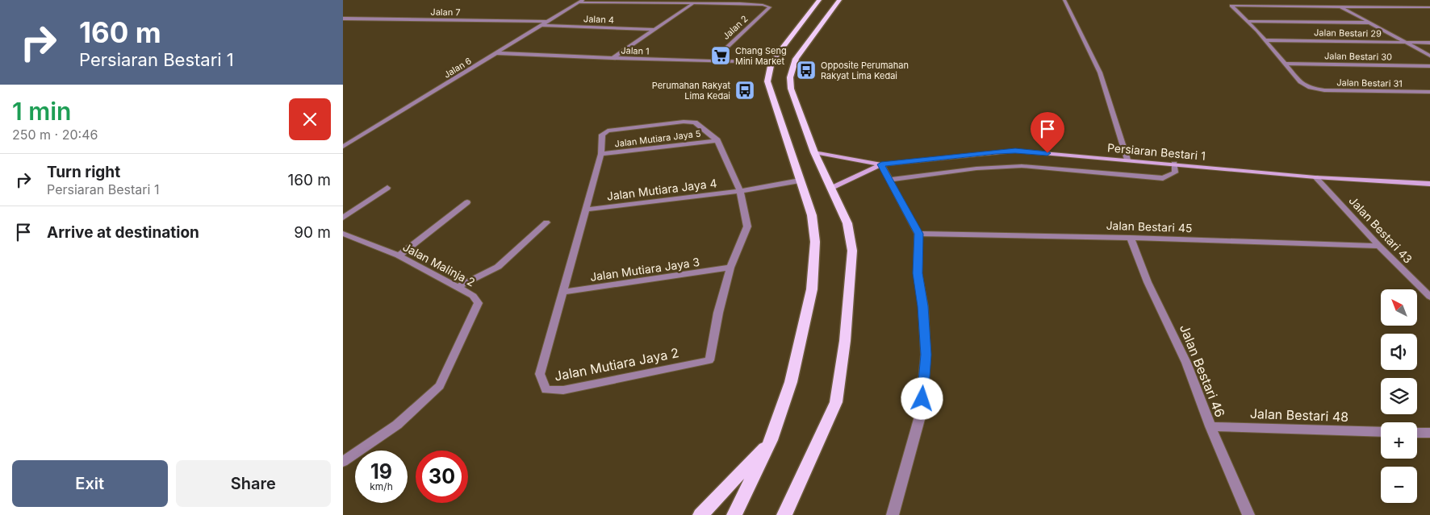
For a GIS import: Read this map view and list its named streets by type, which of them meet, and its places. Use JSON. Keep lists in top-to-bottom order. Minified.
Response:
{"streets":{"street":["Jalan 7","Jalan 4","Jalan 2","Jalan Bestari 29","Jalan 1","Jalan Bestari 30","Jalan 6","Jalan Bestari 31","Jalan Mutiara Jaya 5","Persiaran Bestari 1","Jalan Mutiara Jaya 4","Jalan Bestari 45","Jalan Bestari 43","Jalan Malinja 2","Jalan Mutiara Jaya 3","Jalan Mutiara Jaya 2","Jalan Bestari 46","Jalan Bestari 48"]},"crossings":[["Jalan 7","Jalan 6"],["Jalan 4","Jalan 6"],["Jalan 2","Jalan 1"],["Jalan 1","Jalan 6"],["Jalan Bestari 30","Jalan Bestari 31"],["Persiaran Bestari 1","Jalan Bestari 43"],["Jalan Bestari 45","Jalan Bestari 43"],["Jalan Bestari 45","Jalan Bestari 46"],["Jalan Mutiara Jaya 3","Jalan Mutiara Jaya 2"],["Jalan Bestari 46","Jalan Bestari 48"]],"places":{"supermarket":["Chang Seng Mini Market"],"bus stop":["Opposite Perumahan Rakyat Lima Kedai","Perumahan Rakyat Lima Kedai"]},"north":"top left","page":{"turn":["160 m","Persiaran Bestari 1"],"heading":["1 min","250 m · 20:46"],"list":[{"name":"Turn right","note":"Persiaran Bestari 1","value":"160 m"},{"name":"Arrive at destination","value":"90 m"}],"map_buttons":["+","−"],"speed":"19 km/h","limit":"30","buttons":["Exit","Share"]}}
